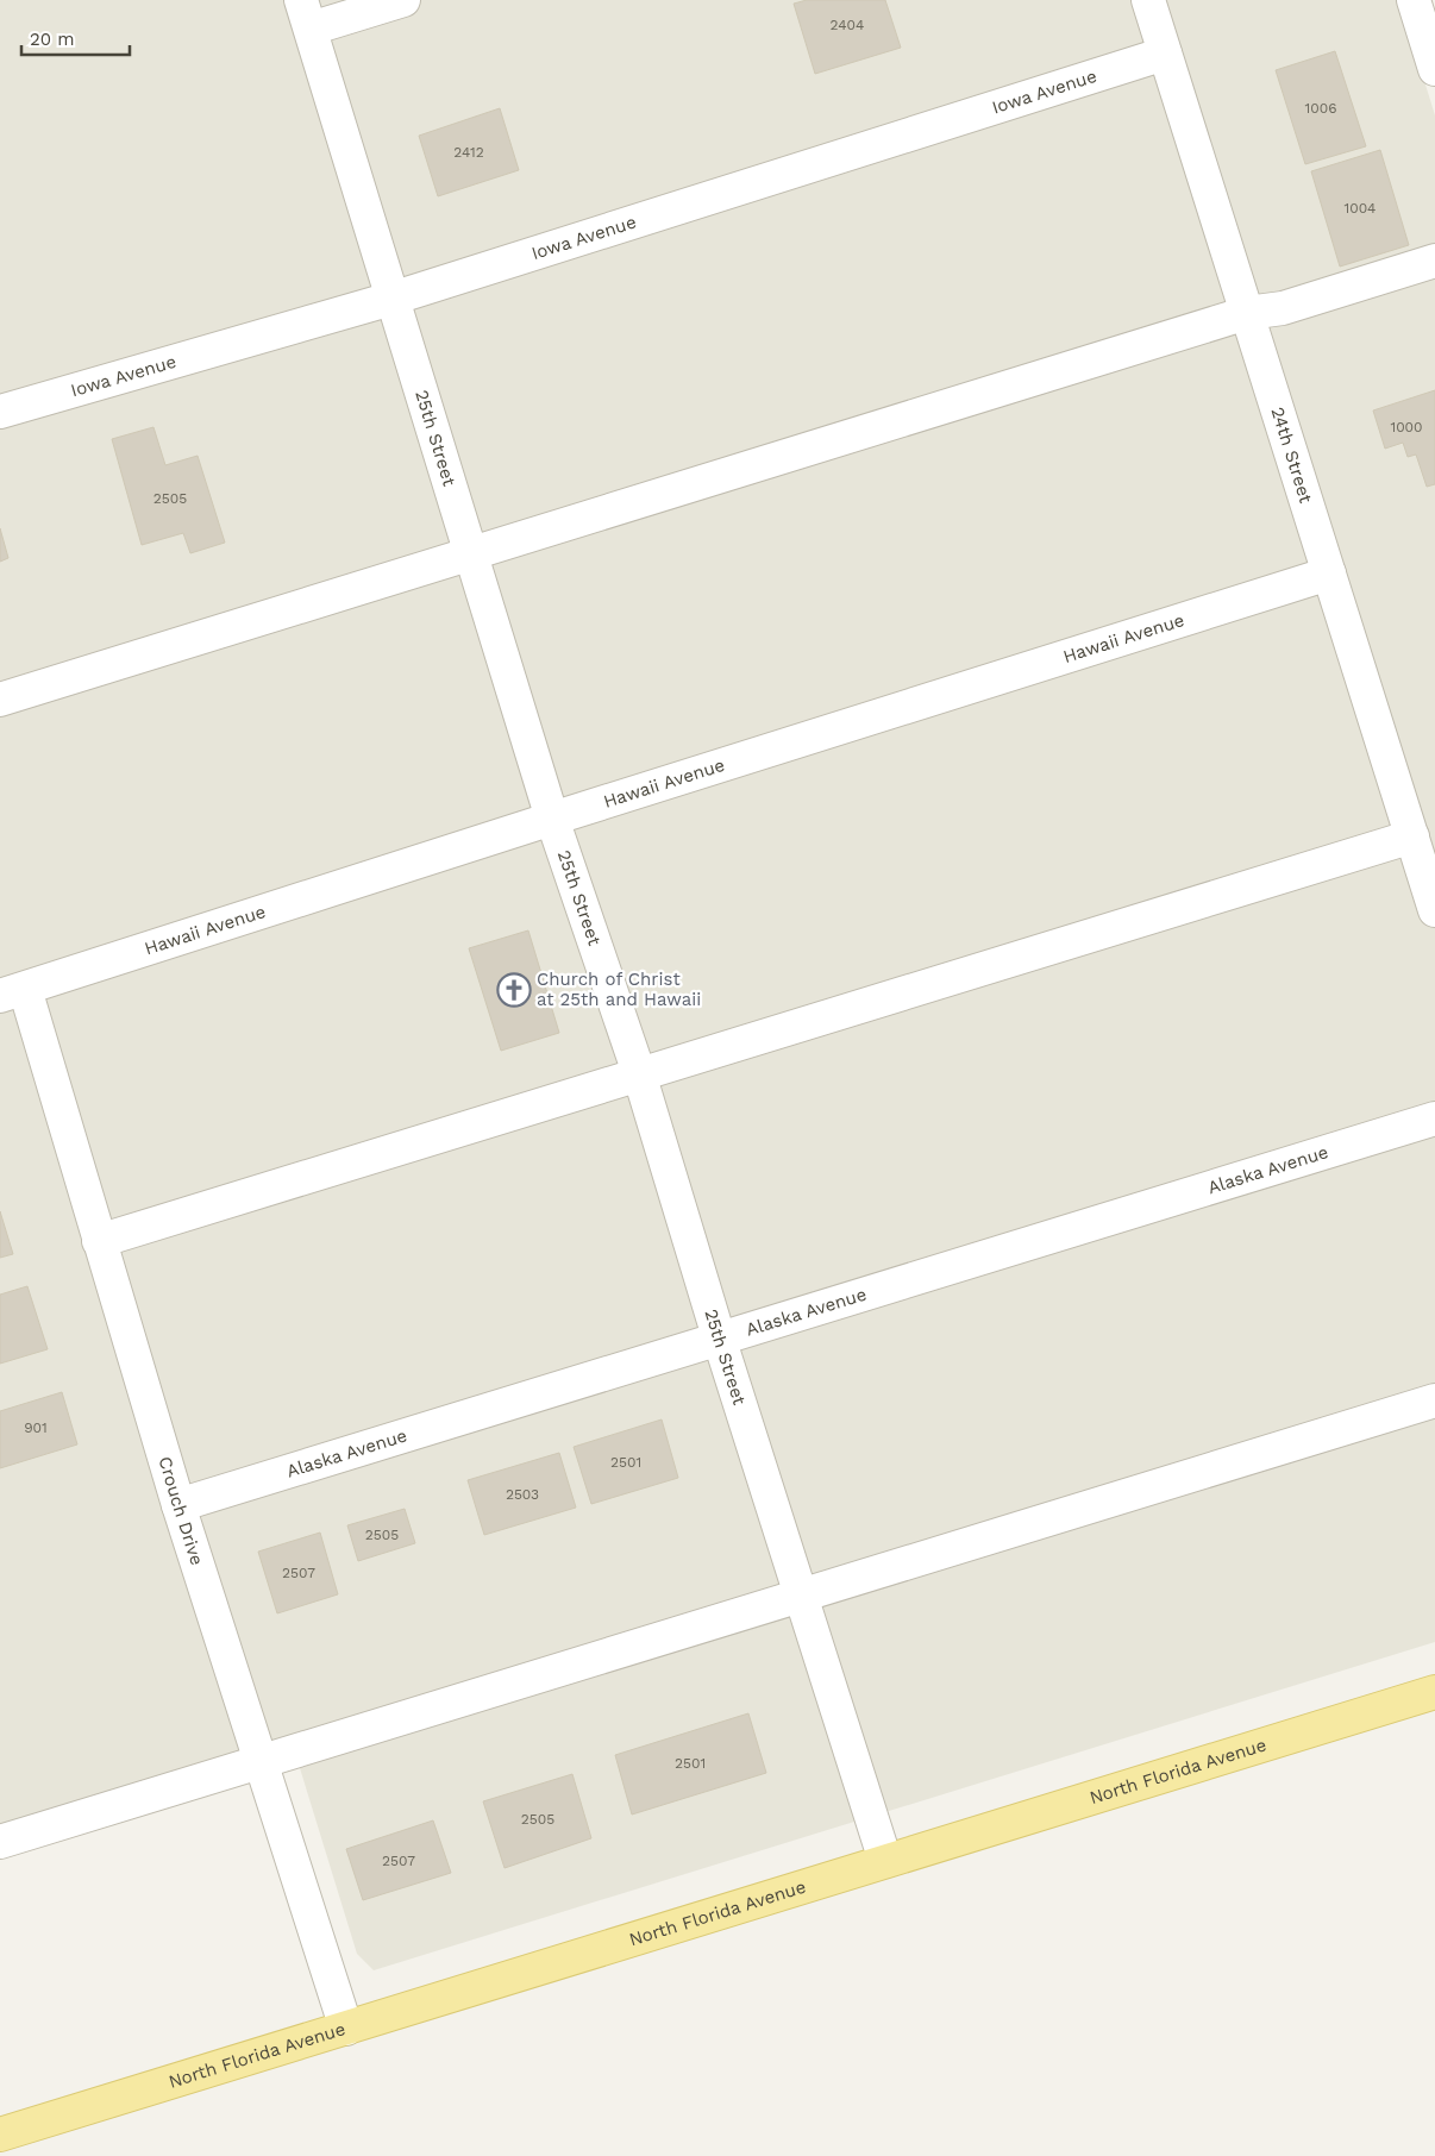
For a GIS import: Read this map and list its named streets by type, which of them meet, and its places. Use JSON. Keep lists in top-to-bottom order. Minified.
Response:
{"streets":{"main road":["North Florida Avenue"],"street":["Iowa Avenue","25th Street","24th Street","Hawaii Avenue","Alaska Avenue","Crouch Drive"]},"crossings":[["Iowa Avenue","25th Street"],["Iowa Avenue","24th Street"],["25th Street","Hawaii Avenue"],["25th Street","Alaska Avenue"],["25th Street","North Florida Avenue"],["24th Street","Hawaii Avenue"],["Hawaii Avenue","Crouch Drive"],["Alaska Avenue","Crouch Drive"],["Crouch Drive","North Florida Avenue"]],"places":{"church":["Church of Christ at 25th and Hawaii"]},"house_numbers":["2404","1006","2412","1004","1000","2505","901","2501","2503","2505","2507","2501","2505","2507"],"scale_bar":"20 m"}
